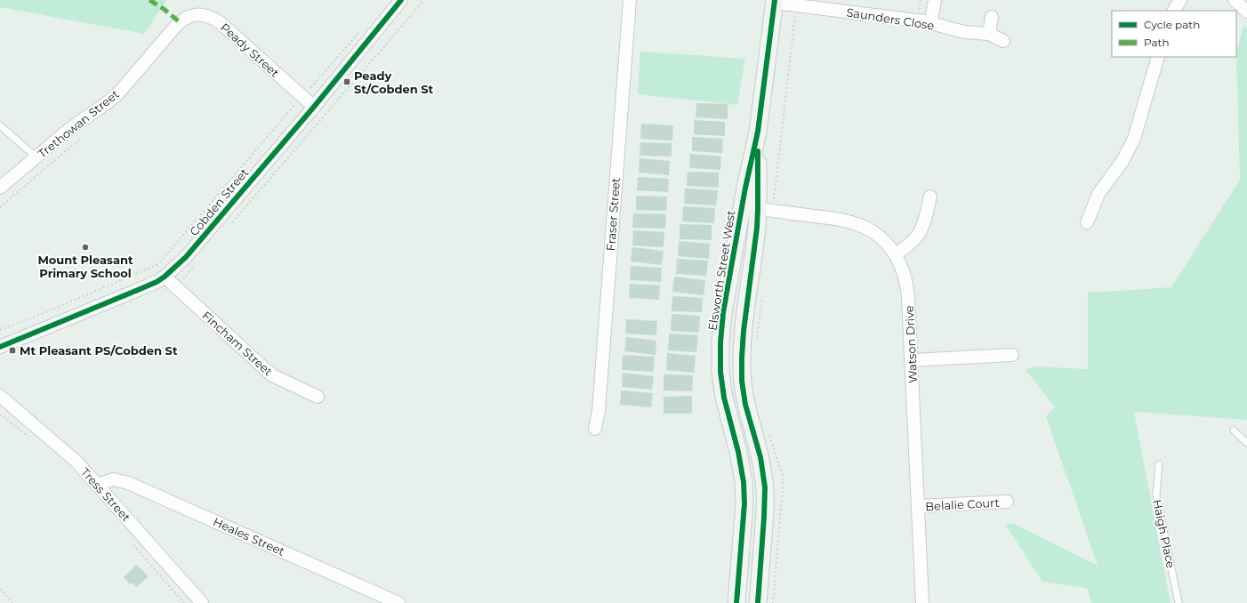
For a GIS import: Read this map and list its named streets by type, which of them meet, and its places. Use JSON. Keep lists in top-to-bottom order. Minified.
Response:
{"streets":{"street":["Saunders Close","Peady Street","Trethowan Street","Cobden Street","Fraser Street","Elsworth Street West","Fincham Street","Watson Drive","Tress Street","Belalie Court","Heales Street"],"lane":["Haigh Place"]},"crossings":[["Saunders Close","Elsworth Street West"],["Peady Street","Trethowan Street"],["Peady Street","Cobden Street"],["Cobden Street","Fincham Street"],["Elsworth Street West","Watson Drive"],["Watson Drive","Belalie Court"],["Tress Street","Heales Street"]],"places":{"transit":["Peady St/Cobden St","Mt Pleasant PS/Cobden St"],"other":["Mount Pleasant Primary School"]},"legend":["Cycle path","Path"]}
